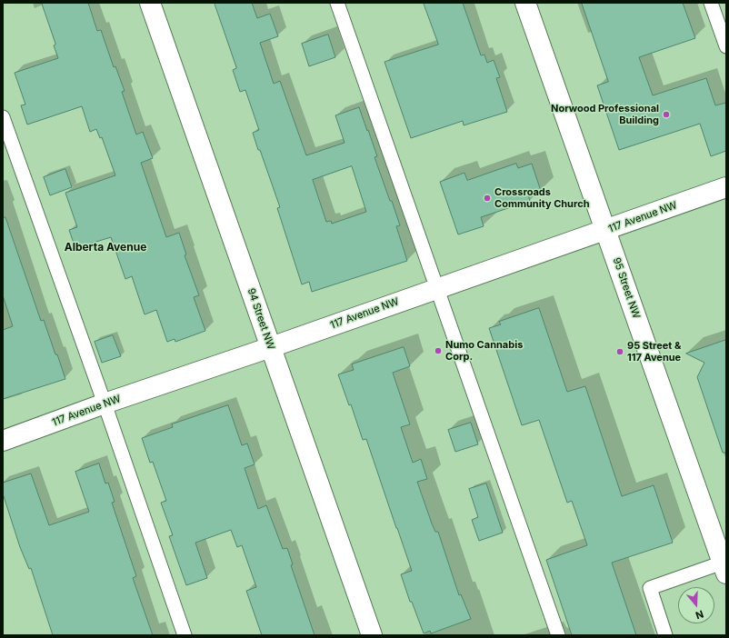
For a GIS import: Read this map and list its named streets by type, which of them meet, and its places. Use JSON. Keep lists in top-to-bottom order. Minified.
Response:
{"streets":{"street":["117 Avenue NW","95 Street NW","94 Street NW"]},"crossings":[["117 Avenue NW","95 Street NW"],["117 Avenue NW","94 Street NW"]],"districts":["Alberta Avenue"],"places":["Norwood Professional Building","Crossroads Community Church","Numo Cannabis Corp.","95 Street & 117 Avenue"],"north":"bottom"}
